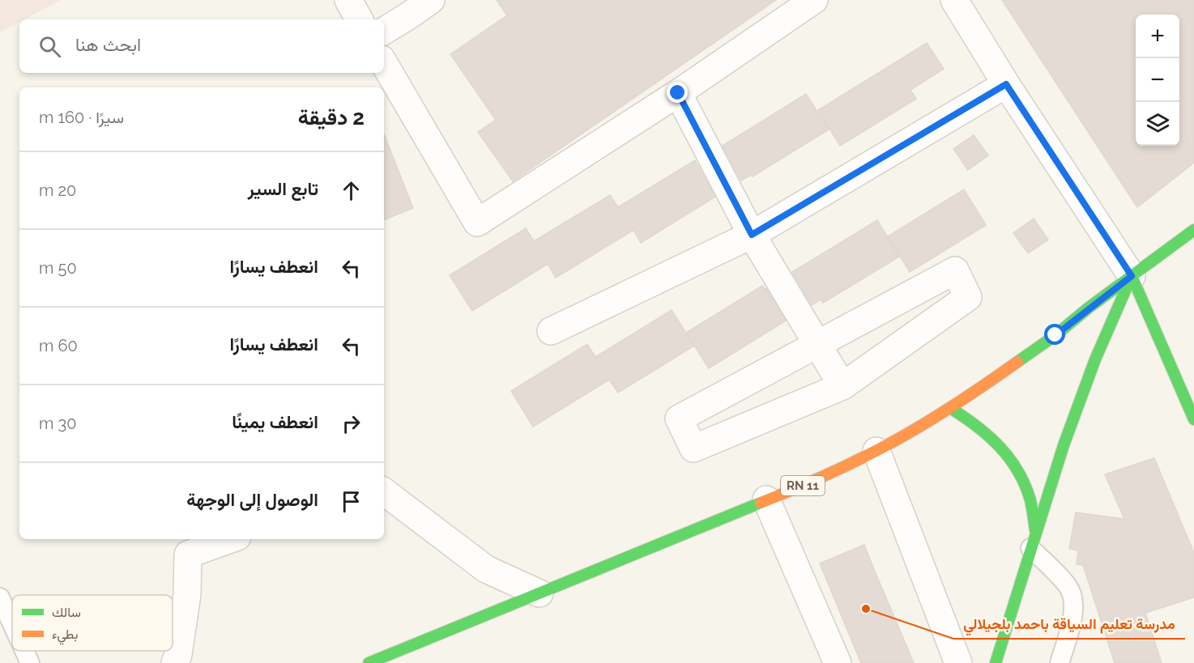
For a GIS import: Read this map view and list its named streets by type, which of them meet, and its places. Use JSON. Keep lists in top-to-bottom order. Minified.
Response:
{"streets":{"main road":["RN 11"]},"places":["مدرسة تعليم السياقة باحمد بلجيلالي"],"legend":["سالك","بطيء"],"page":{"map_buttons":["+","−"],"search":"ابحث هنا","heading":["2 دقيقة","سيرًا · 160 m"],"list":[["تابع السير","20 m"],["انعطف يسارًا","50 m"],["انعطف يسارًا","60 m"],["انعطف يمينًا","30 m"],"الوصول إلى الوجهة"]}}
